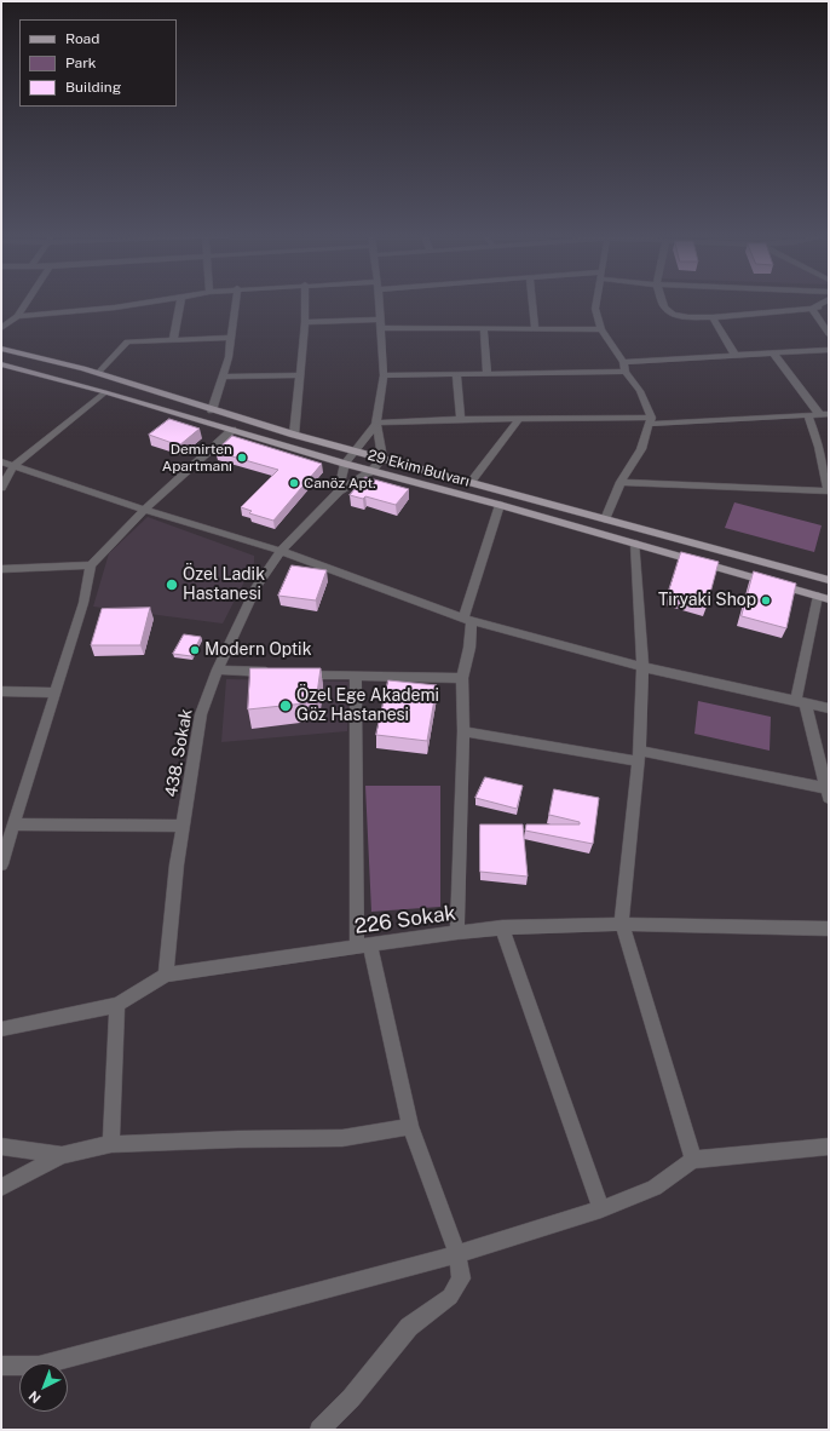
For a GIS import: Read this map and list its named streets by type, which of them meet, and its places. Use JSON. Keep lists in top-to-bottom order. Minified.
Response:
{"streets":{"main road":["29 Ekim Bulvarı"],"street":["438. Sokak","226 Sokak"]},"crossings":[["29 Ekim Bulvarı","438. Sokak"],["438. Sokak","226 Sokak"]],"places":["Demirten Apartmanı","Canöz Apt.","Özel Ladik Hastanesi","Tiryaki Shop","Modern Optik","Özel Ege Akademi Göz Hastanesi"],"legend":["Road","Park","Building"],"north":"bottom left"}
